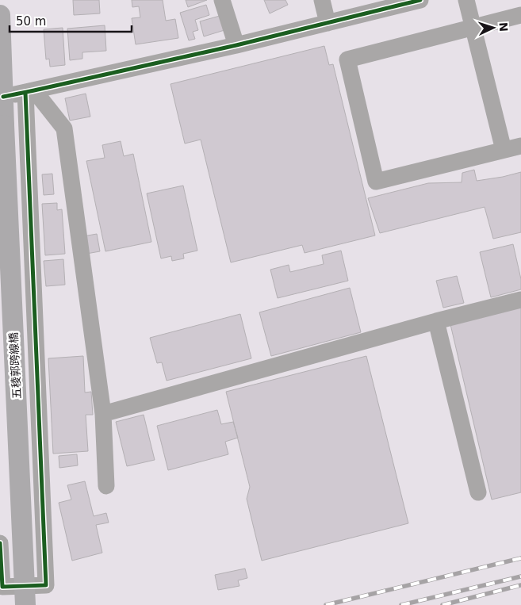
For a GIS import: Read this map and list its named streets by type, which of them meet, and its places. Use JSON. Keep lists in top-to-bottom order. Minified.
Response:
{"streets":{"main road":["五稜郭跨線橋"]},"scale_bar":"50 m","north":"right"}
